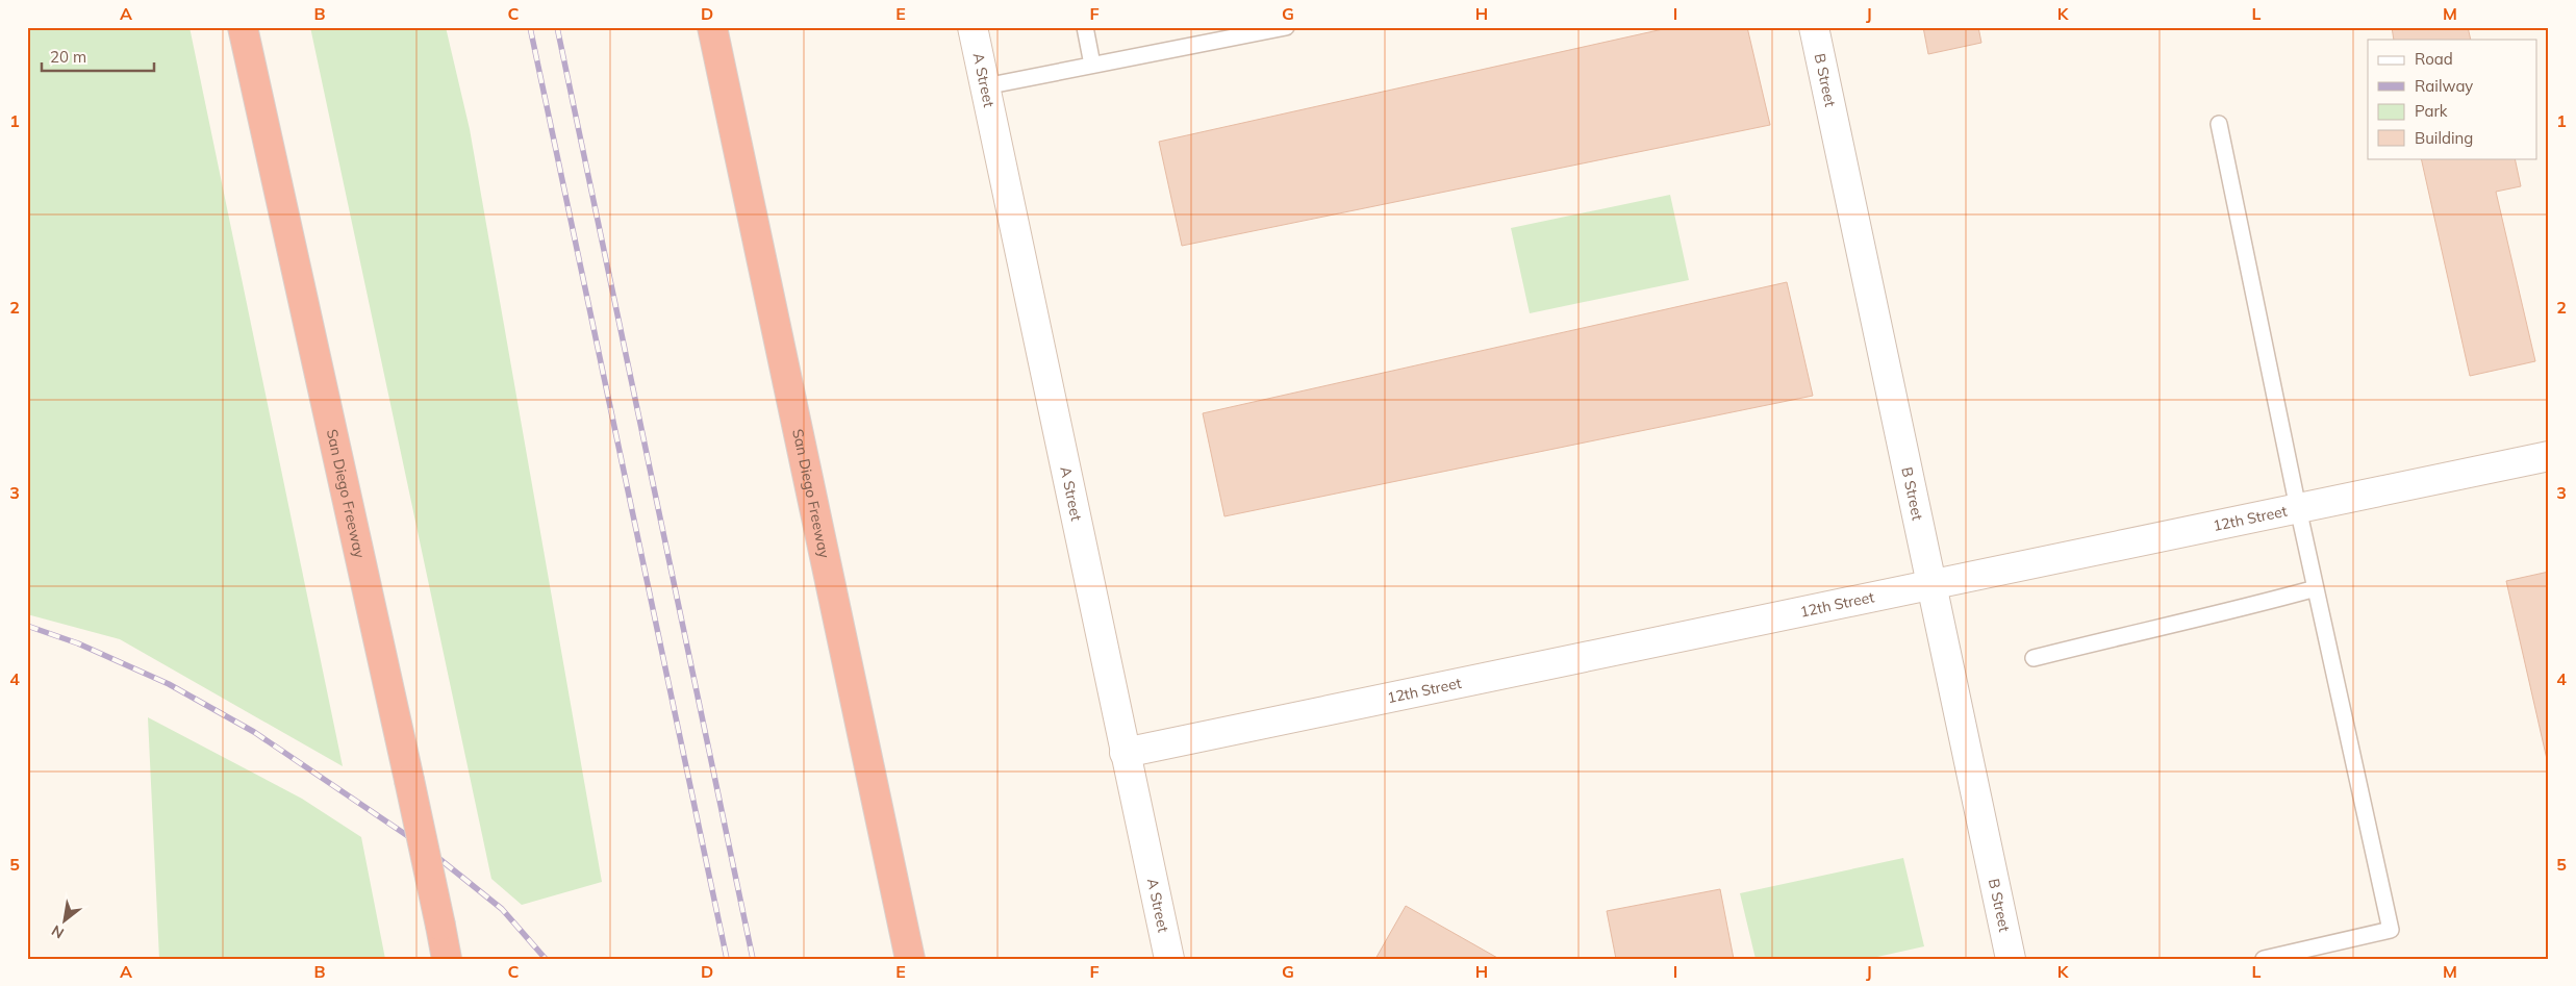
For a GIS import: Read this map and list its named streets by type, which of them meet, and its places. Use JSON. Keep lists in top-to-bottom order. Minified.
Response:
{"streets":{"highway":["San Diego Freeway"],"street":["A Street","B Street","12th Street"]},"crossings":[["A Street","12th Street"],["B Street","12th Street"]],"legend":["Road","Railway","Park","Building"],"scale_bar":"20 m","north":"bottom left","grid":{"columns":["A","B","C","D","E","F","G","H","I","J","K","L","M"],"rows":["1","2","3","4","5"]}}
